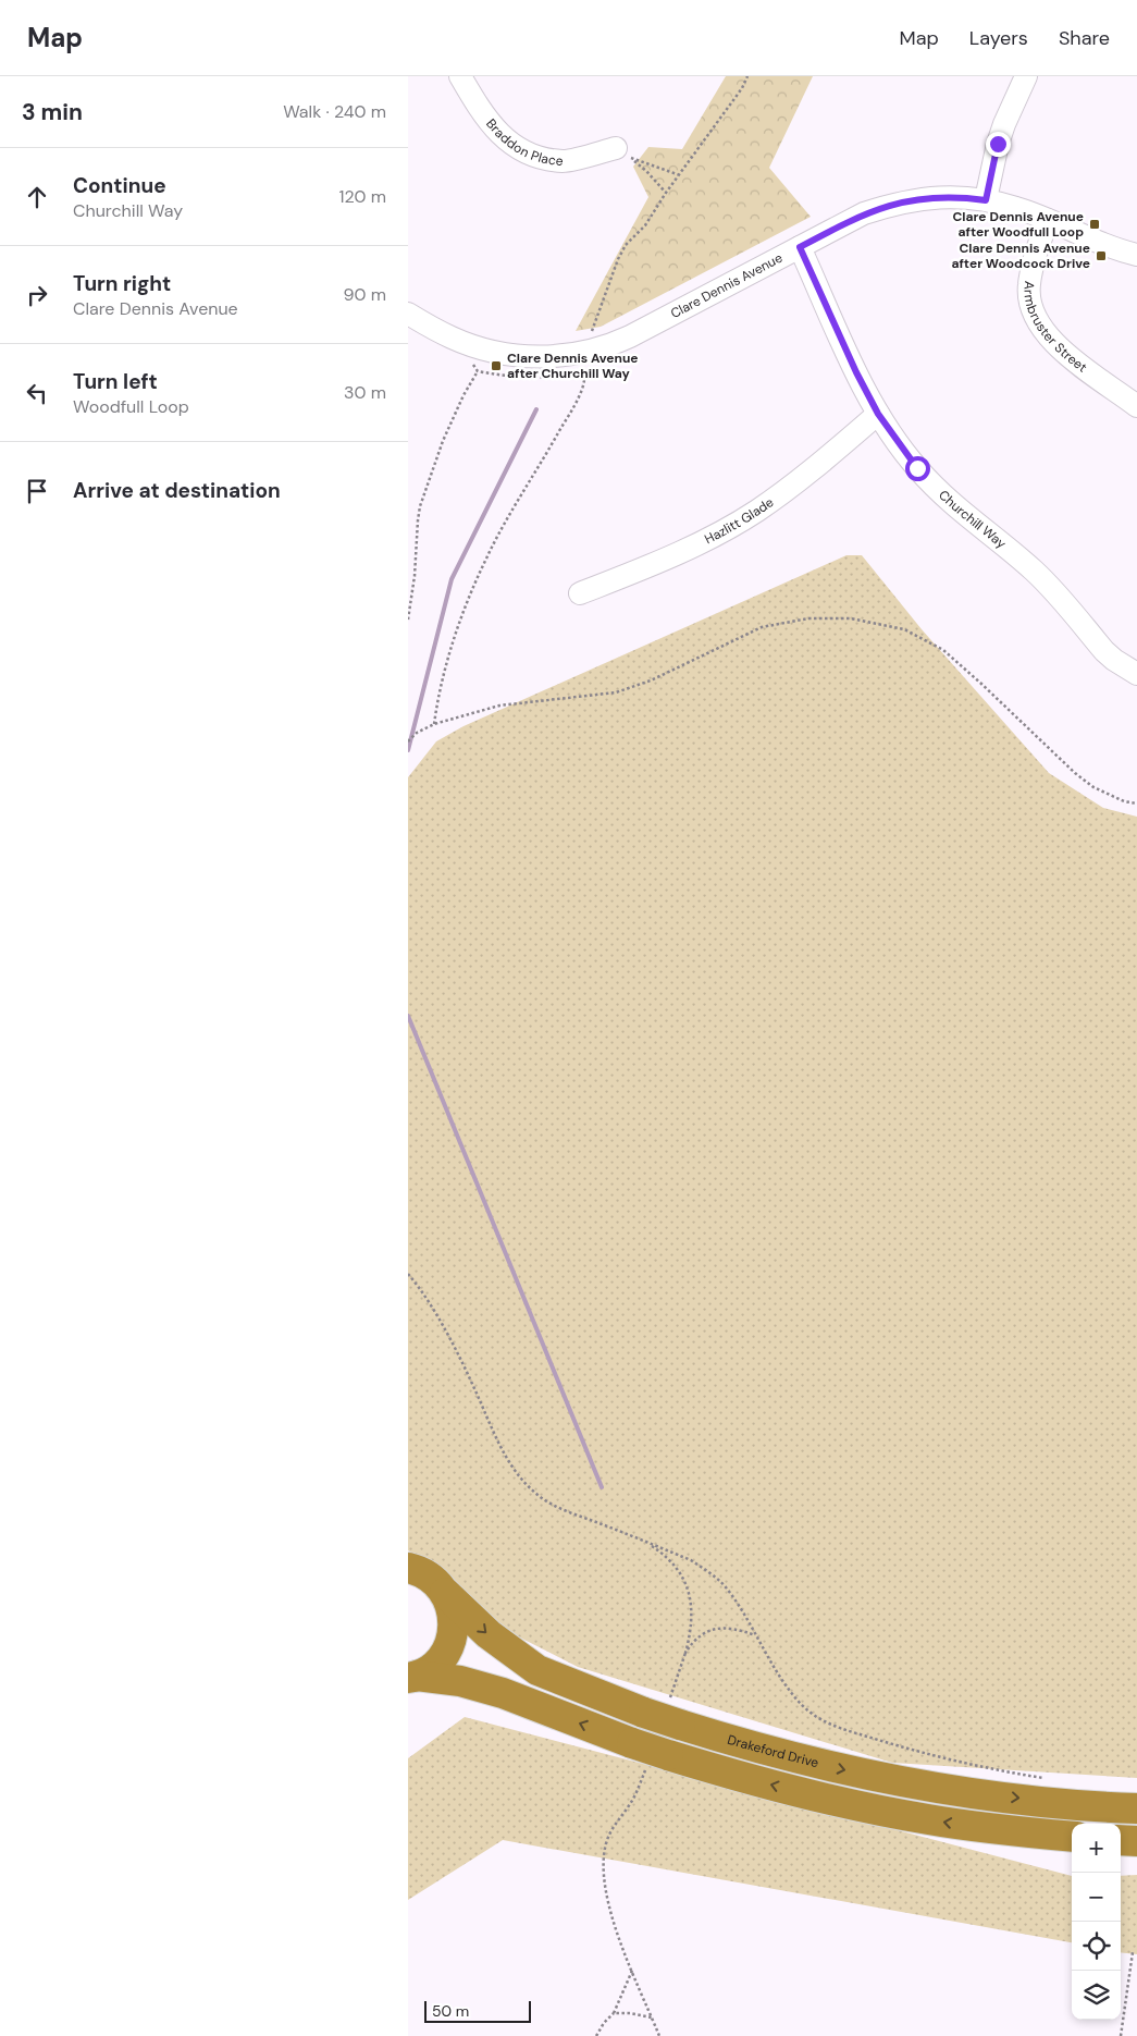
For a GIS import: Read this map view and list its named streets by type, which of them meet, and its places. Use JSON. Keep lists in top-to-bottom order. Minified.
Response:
{"streets":{"highway":["Drakeford Drive"],"street":["Braddon Place","Clare Dennis Avenue","Armbruster Street","Churchill Way","Hazlitt Glade"]},"crossings":[["Clare Dennis Avenue","Armbruster Street"],["Clare Dennis Avenue","Churchill Way"],["Churchill Way","Hazlitt Glade"]],"places":{"transit":["Clare Dennis Avenue after Woodfull Loop","Clare Dennis Avenue after Woodcock Drive","Clare Dennis Avenue after Churchill Way"]},"scale_bar":"50 m","page":{"header":"Map","nav":["Map","Layers","Share"],"heading":["3 min","Walk · 240 m"],"list":[["Continue","Churchill Way","120 m"],["Turn right","Clare Dennis Avenue","90 m"],["Turn left","Woodfull Loop","30 m"],"Arrive at destination"],"map_buttons":["+","−"],"scale":"50 m"}}
